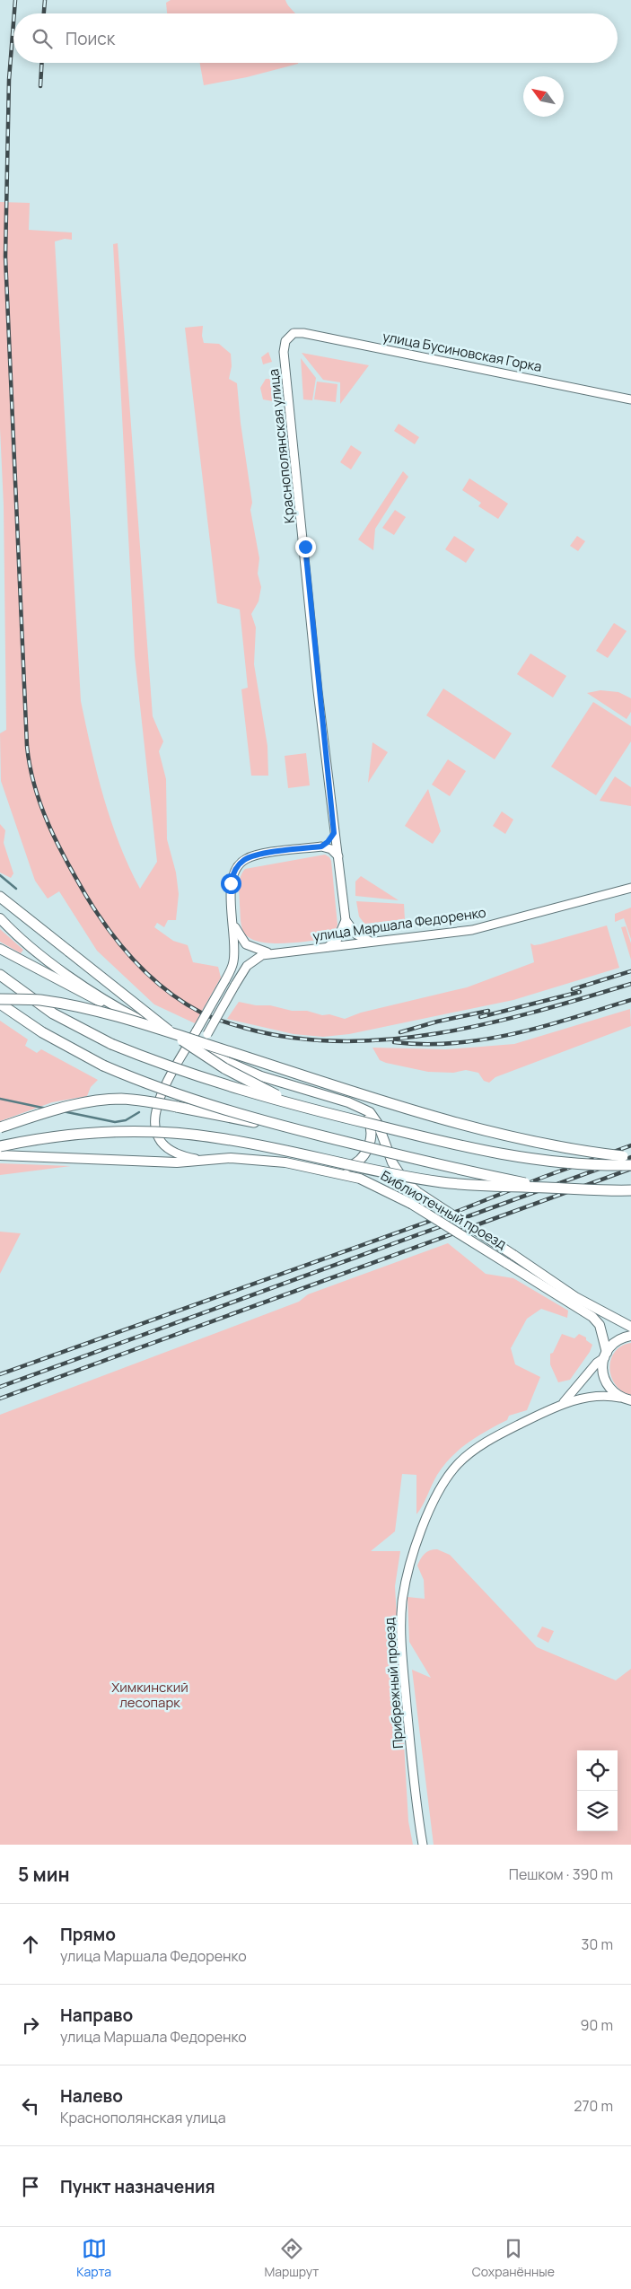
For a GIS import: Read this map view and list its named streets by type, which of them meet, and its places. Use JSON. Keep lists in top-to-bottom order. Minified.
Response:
{"streets":{"main road":["Библиотечный проезд"],"street":["улица Бусиновская Горка","Краснополянская улица","улица Маршала Федоренко","Прибрежный проезд"]},"crossings":[["улица Бусиновская Горка","Краснополянская улица"],["Краснополянская улица","улица Маршала Федоренко"],["улица Маршала Федоренко","Библиотечный проезд"],["Библиотечный проезд","Прибрежный проезд"]],"parks":["Химкинский лесопарк"],"north":"top left","page":{"search":"Поиск","heading":["5 мин","Пешком · 390 m"],"list":[["Прямо","улица Маршала Федоренко","30 m"],["Направо","улица Маршала Федоренко","90 m"],["Налево","Краснополянская улица","270 m"],"Пункт назначения"],"nav":["Карта","Маршрут","Сохранённые"]}}
